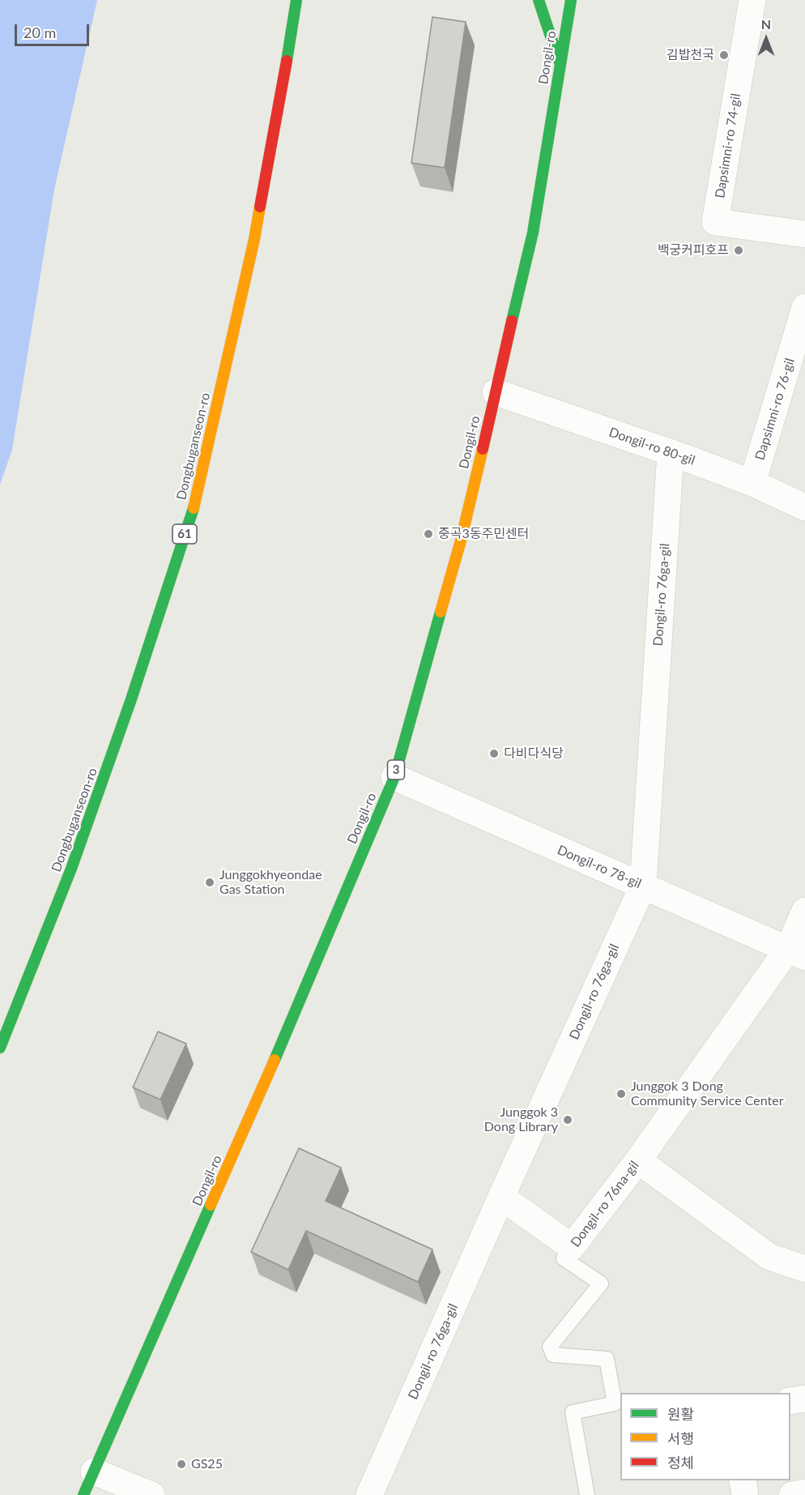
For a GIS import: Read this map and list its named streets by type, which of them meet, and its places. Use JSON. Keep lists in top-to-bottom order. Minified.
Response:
{"streets":{"main road":["Dongil-ro","Dongbuganseon-ro","61","3"],"street":["Dapsimni-ro 74-gil","Dapsimni-ro 76-gil","Dongil-ro 80-gil","Dongil-ro 76ga-gil","Dongil-ro 78-gil","Dongil-ro 76na-gil"]},"crossings":[["Dongil-ro","Dongil-ro 80-gil"],["Dongil-ro","Dongil-ro 78-gil"],["Dapsimni-ro 76-gil","Dongil-ro 80-gil"],["Dongil-ro 80-gil","Dongil-ro 76ga-gil"],["Dongil-ro 76ga-gil","Dongil-ro 78-gil"],["Dongil-ro 78-gil","Dongil-ro 76na-gil"]],"places":["김밥천국","백궁커피호프","중곡3동주민센터","다비다식당","Junggokhyeondae Gas Station","Junggok 3 Dong Community Service Center","Junggok 3 Dong Library","GS25"],"legend":["원활","서행","정체"],"scale_bar":"20 m","north":"top"}
